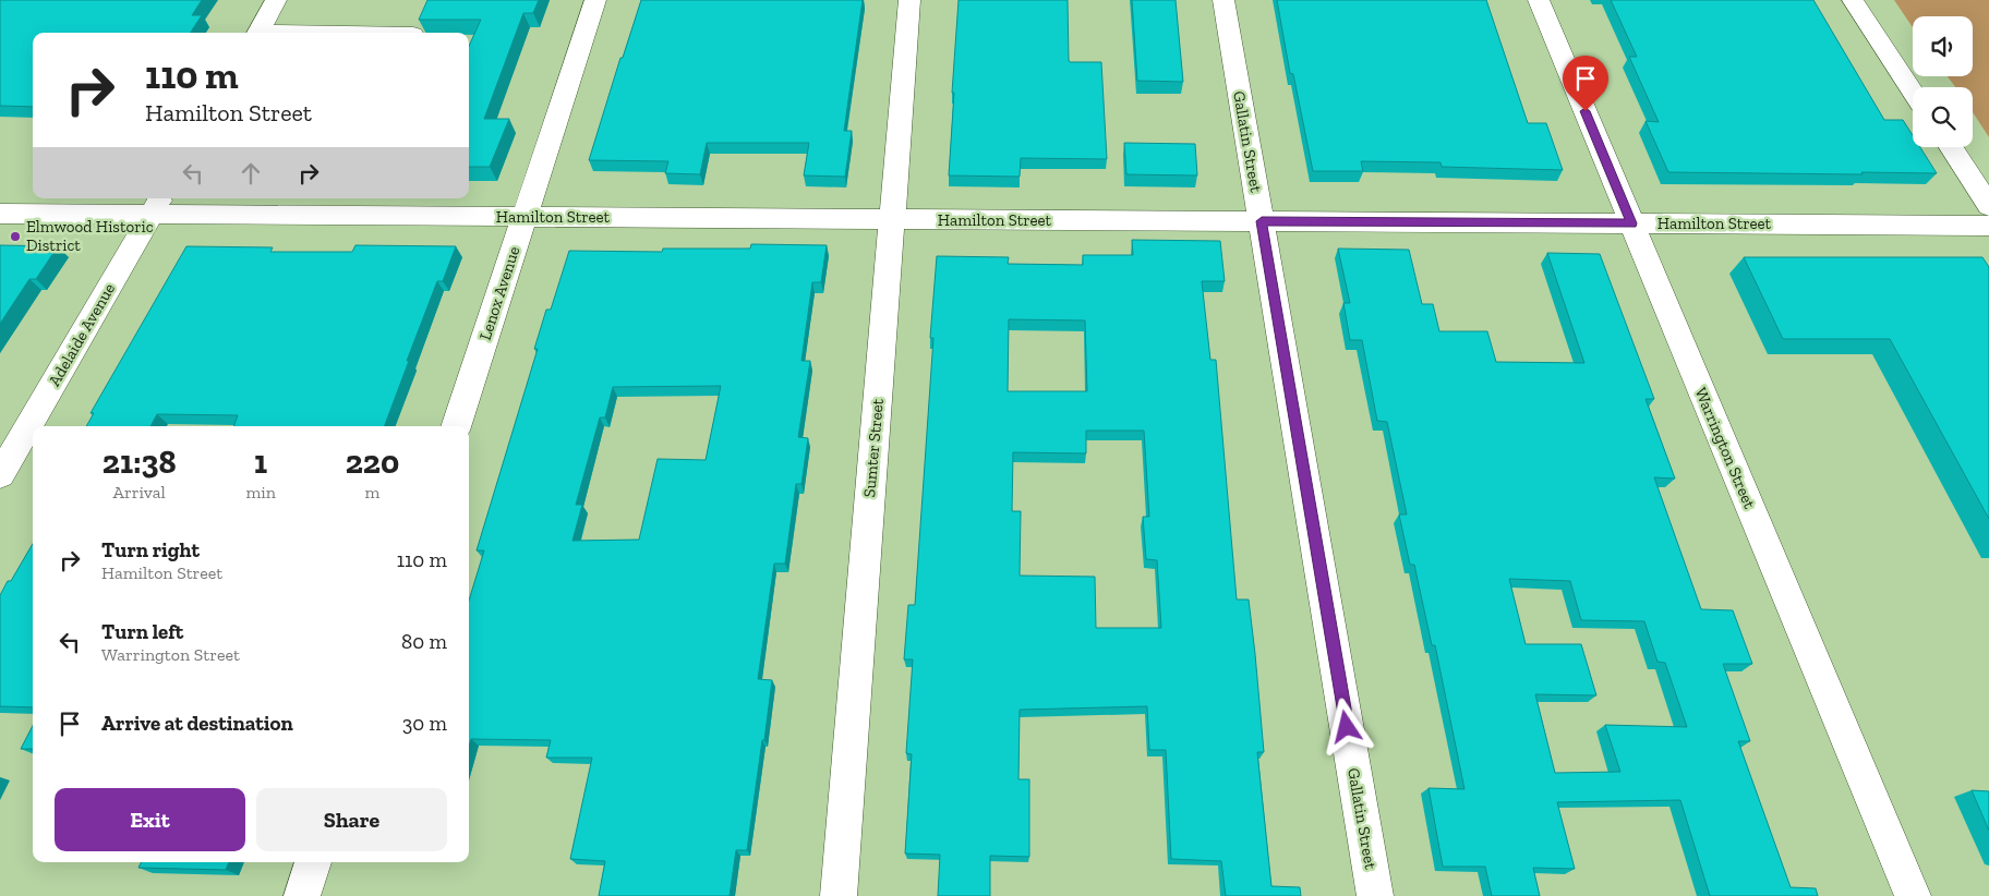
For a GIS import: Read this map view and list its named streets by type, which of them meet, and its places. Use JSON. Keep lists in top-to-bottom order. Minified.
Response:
{"streets":{"street":["Gallatin Street","Hamilton Street","Lenox Avenue","Adelaide Avenue","Sumter Street","Warrington Street"]},"crossings":[["Gallatin Street","Hamilton Street"],["Hamilton Street","Lenox Avenue"],["Hamilton Street","Adelaide Avenue"],["Hamilton Street","Sumter Street"],["Hamilton Street","Warrington Street"]],"places":["Elmwood Historic District"],"page":{"turn":["110 m","Hamilton Street"],"eta":["21:38","Arrival","1","min","220","m"],"list":[{"name":"Turn right","note":"Hamilton Street","value":"110 m"},{"name":"Turn left","note":"Warrington Street","value":"80 m"},{"name":"Arrive at destination","value":"30 m"}],"buttons":["Exit","Share"]}}
